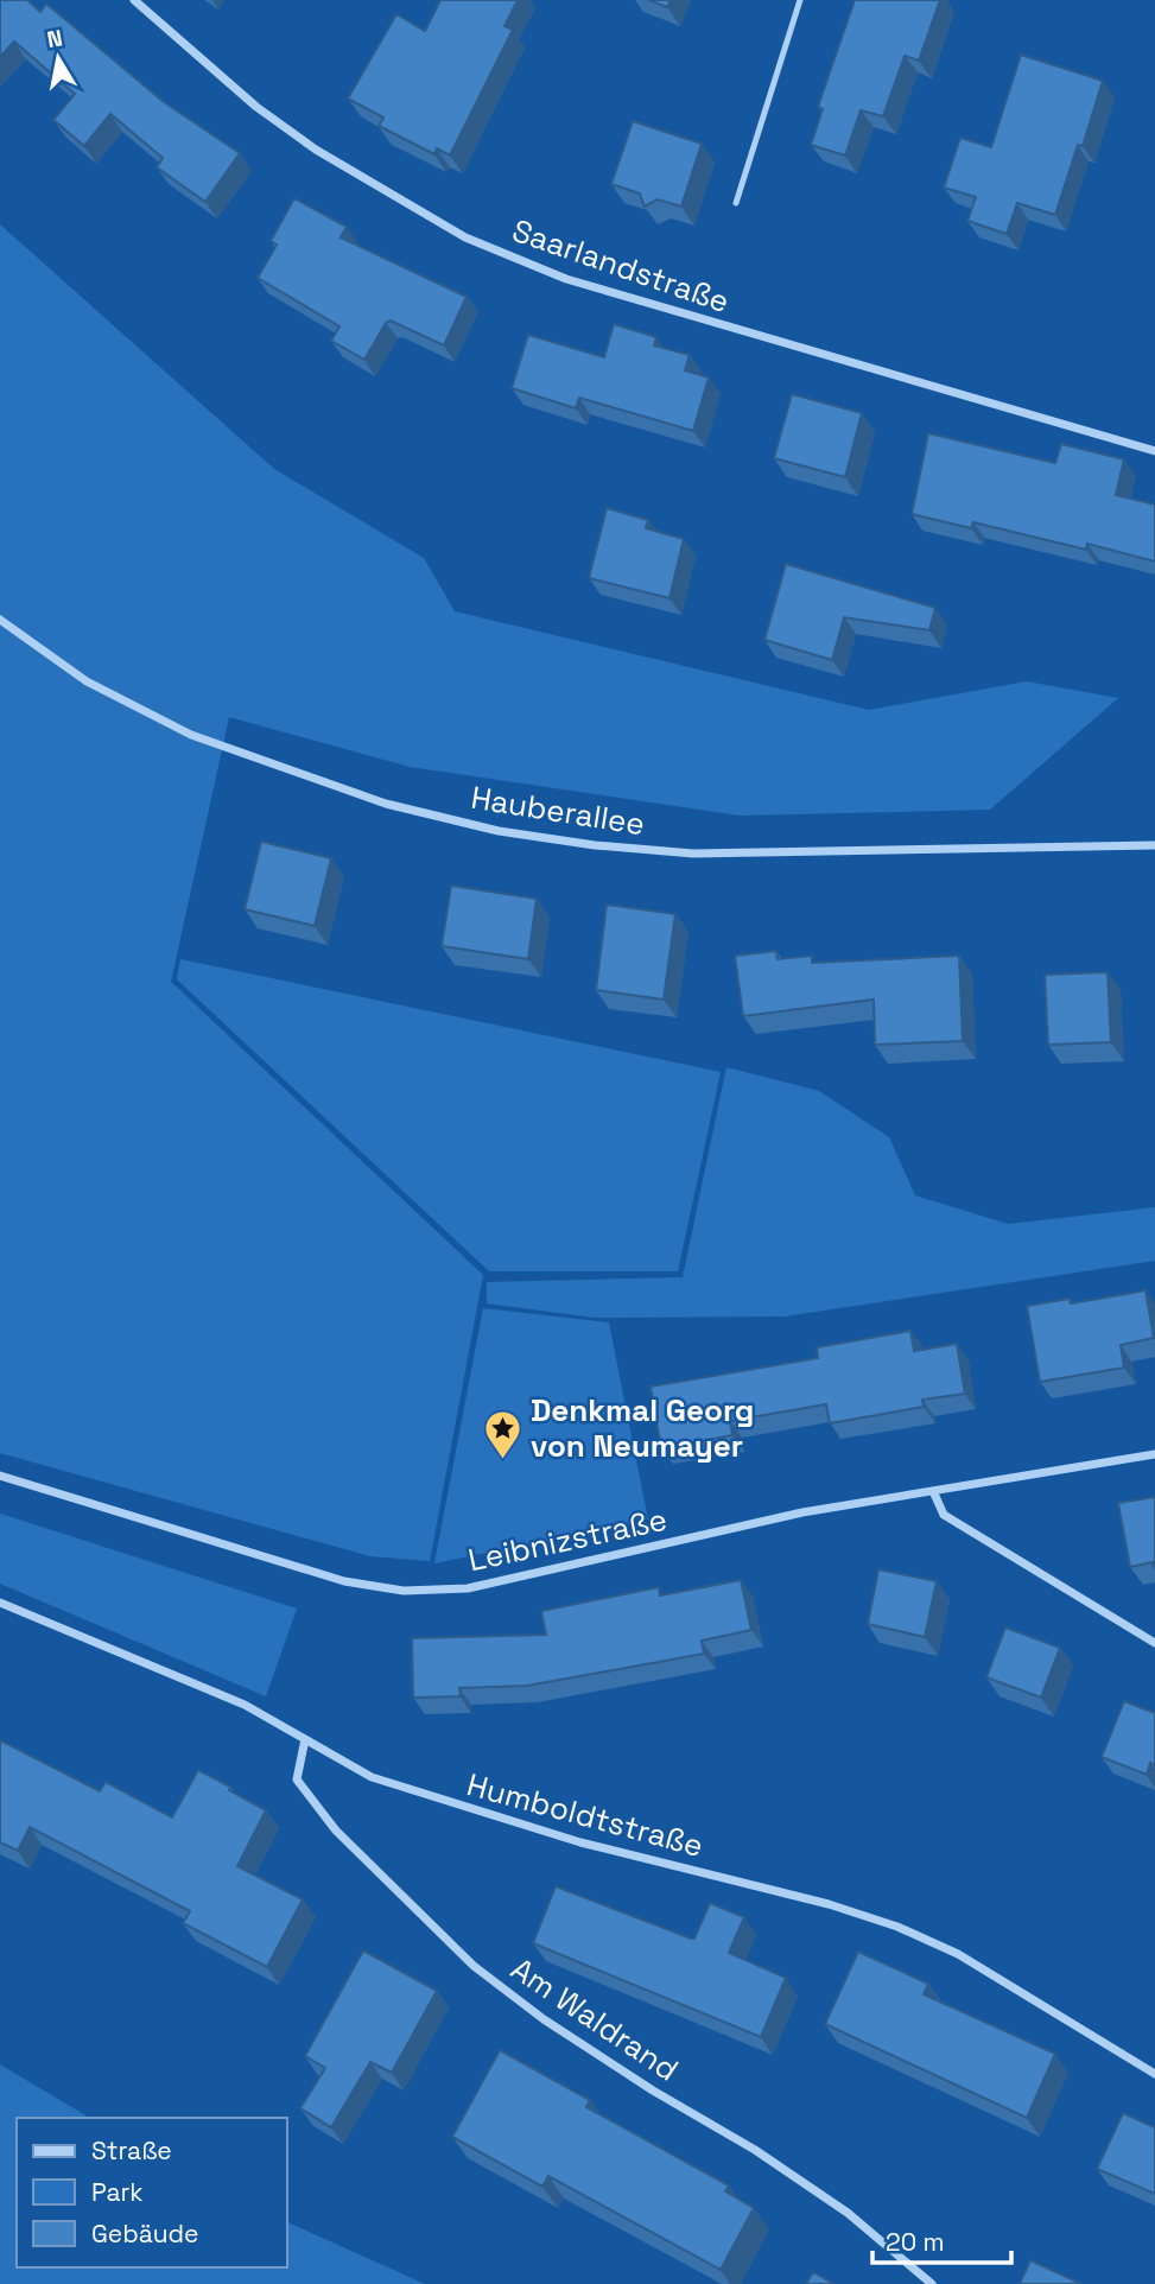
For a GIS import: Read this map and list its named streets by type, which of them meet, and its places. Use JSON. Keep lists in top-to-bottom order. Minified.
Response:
{"streets":{"street":["Saarlandstraße","Hauberallee","Leibnizstraße","Humboldtstraße","Am Waldrand"]},"crossings":[["Humboldtstraße","Am Waldrand"]],"places":{"place":["Denkmal Georg von Neumayer"]},"legend":["Straße","Park","Gebäude"],"scale_bar":"20 m","north":"top"}
